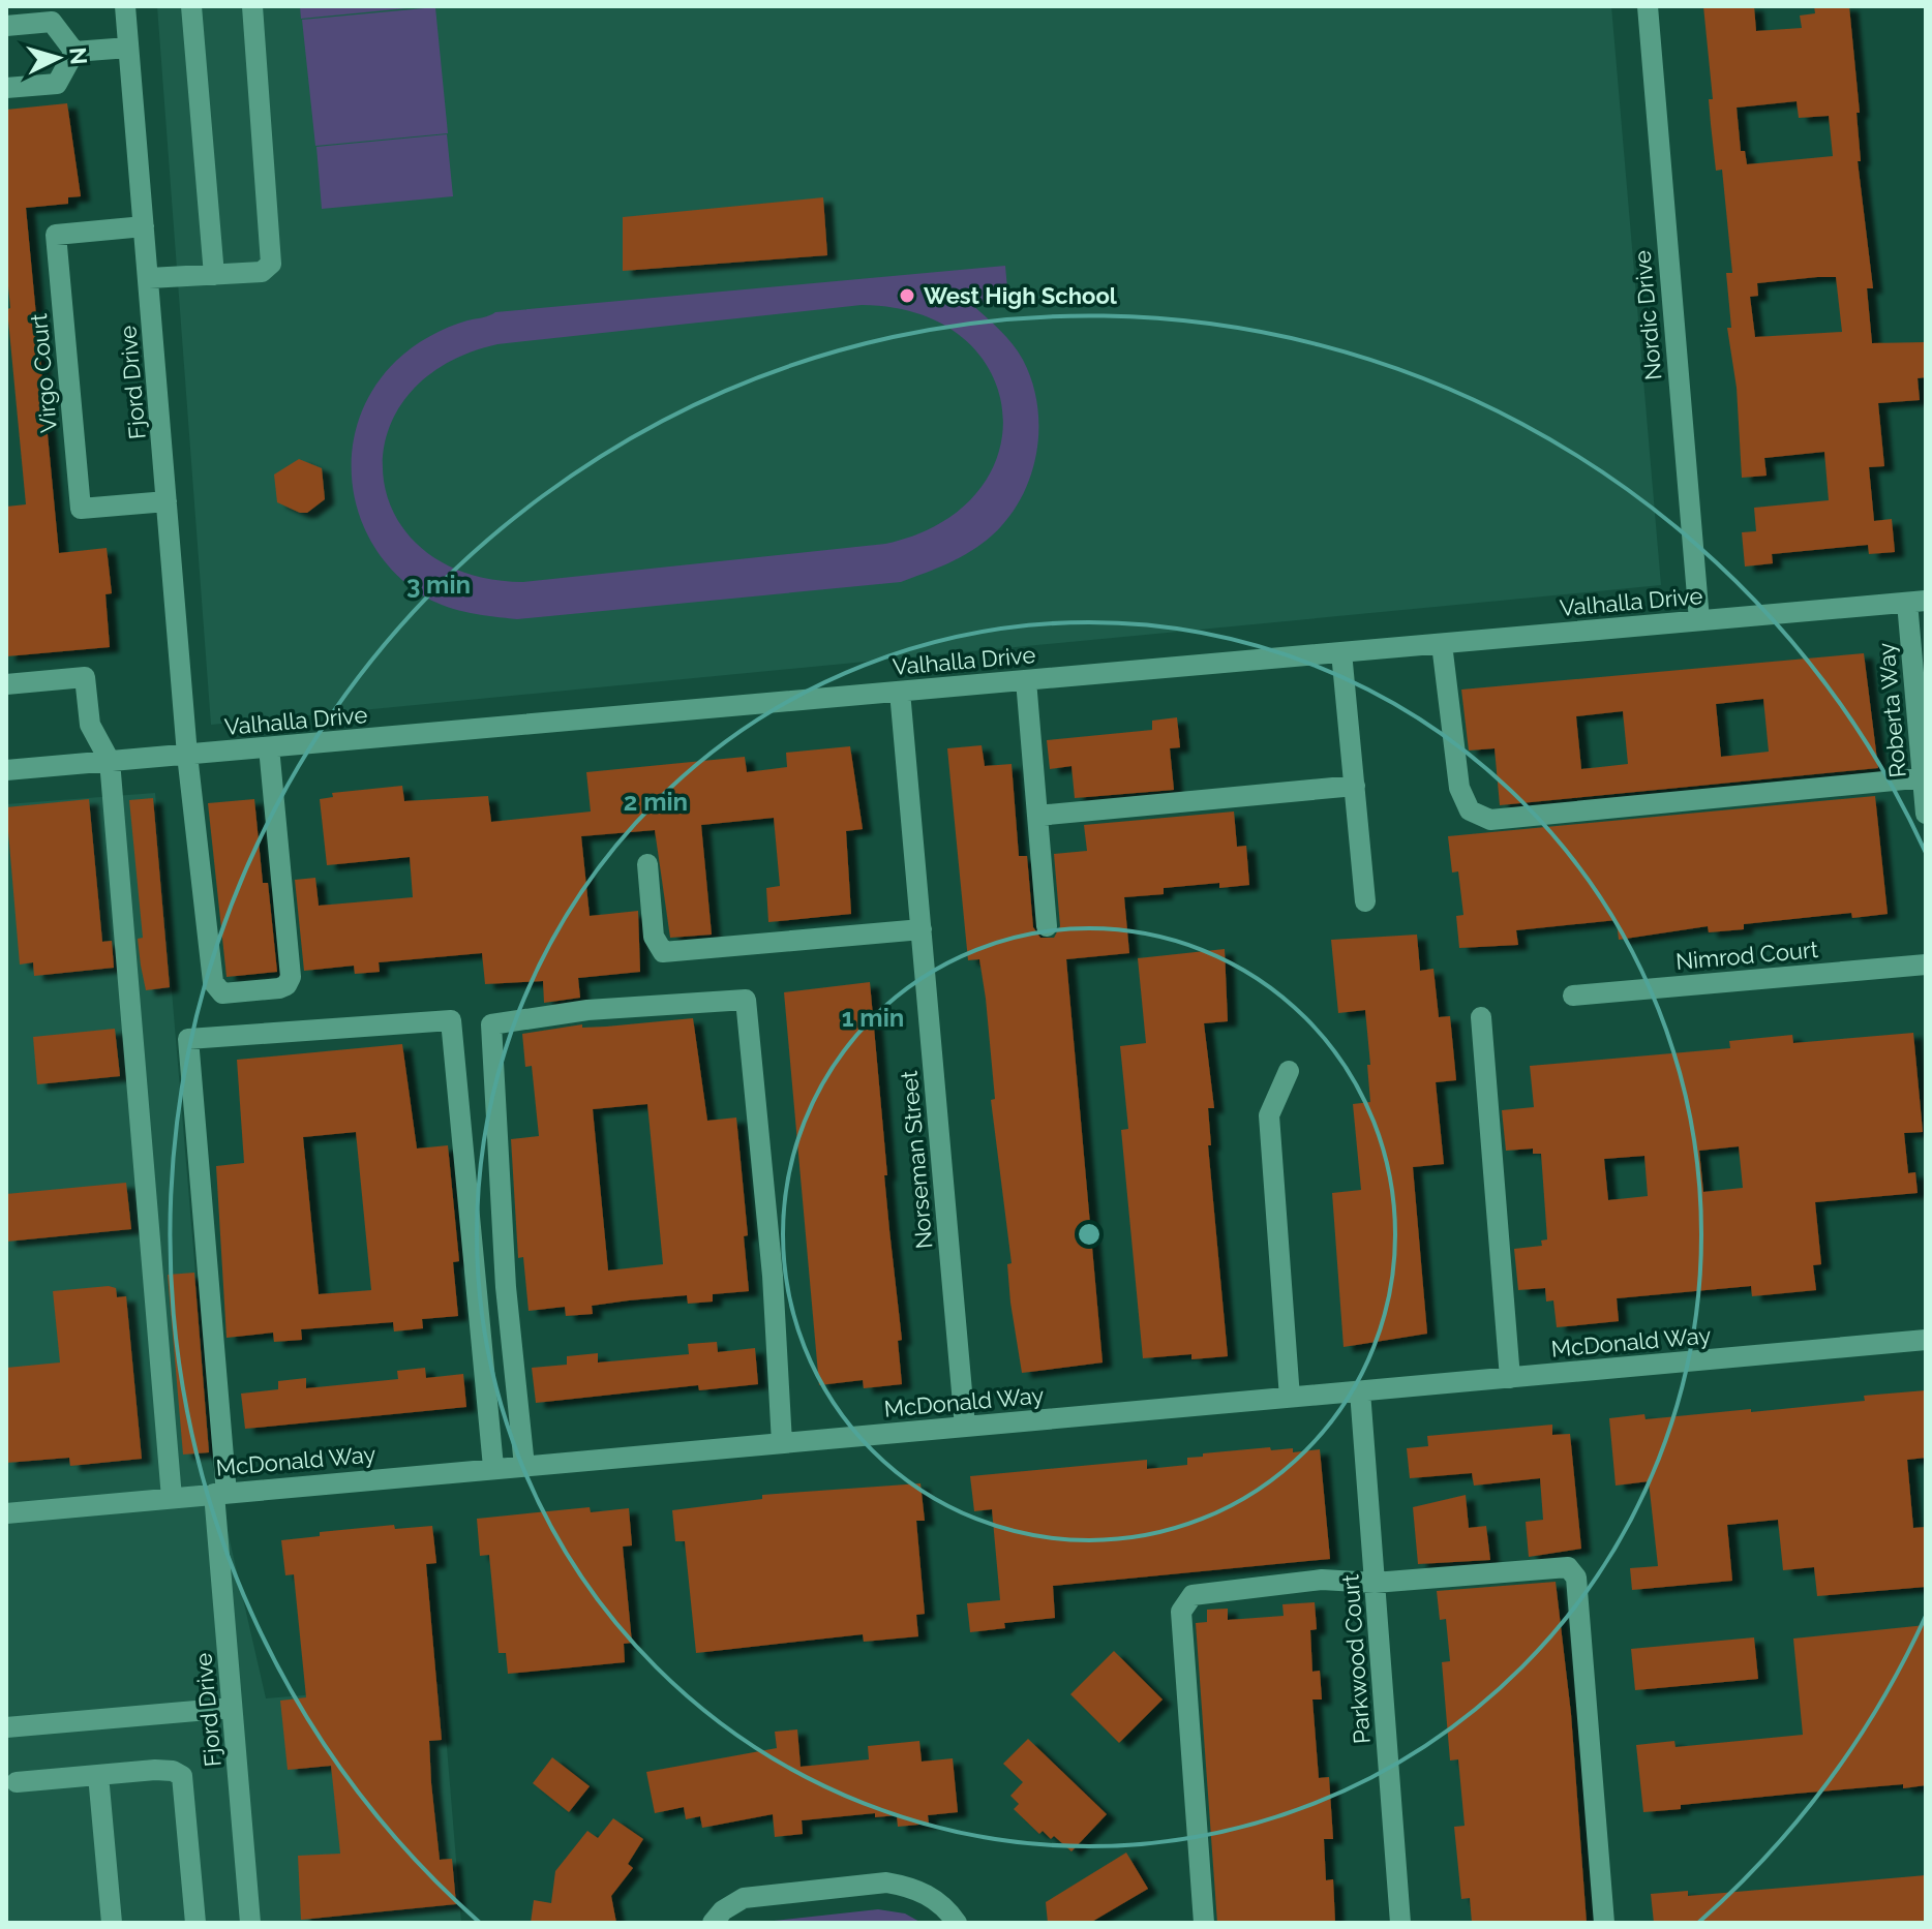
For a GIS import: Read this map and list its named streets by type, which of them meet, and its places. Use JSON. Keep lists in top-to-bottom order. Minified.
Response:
{"streets":{"street":["Nordic Drive","Virgo Court","Fjord Drive","Valhalla Drive","Roberta Way","Nimrod Court","Norseman Street","McDonald Way","Parkwood Court"]},"crossings":[["Nordic Drive","Valhalla Drive"],["Virgo Court","Fjord Drive"],["Fjord Drive","Valhalla Drive"],["Fjord Drive","McDonald Way"],["Valhalla Drive","Roberta Way"],["Valhalla Drive","Norseman Street"],["Norseman Street","McDonald Way"],["McDonald Way","Parkwood Court"]],"places":["West High School"],"north":"right","rings":["3 min","2 min","1 min"]}
